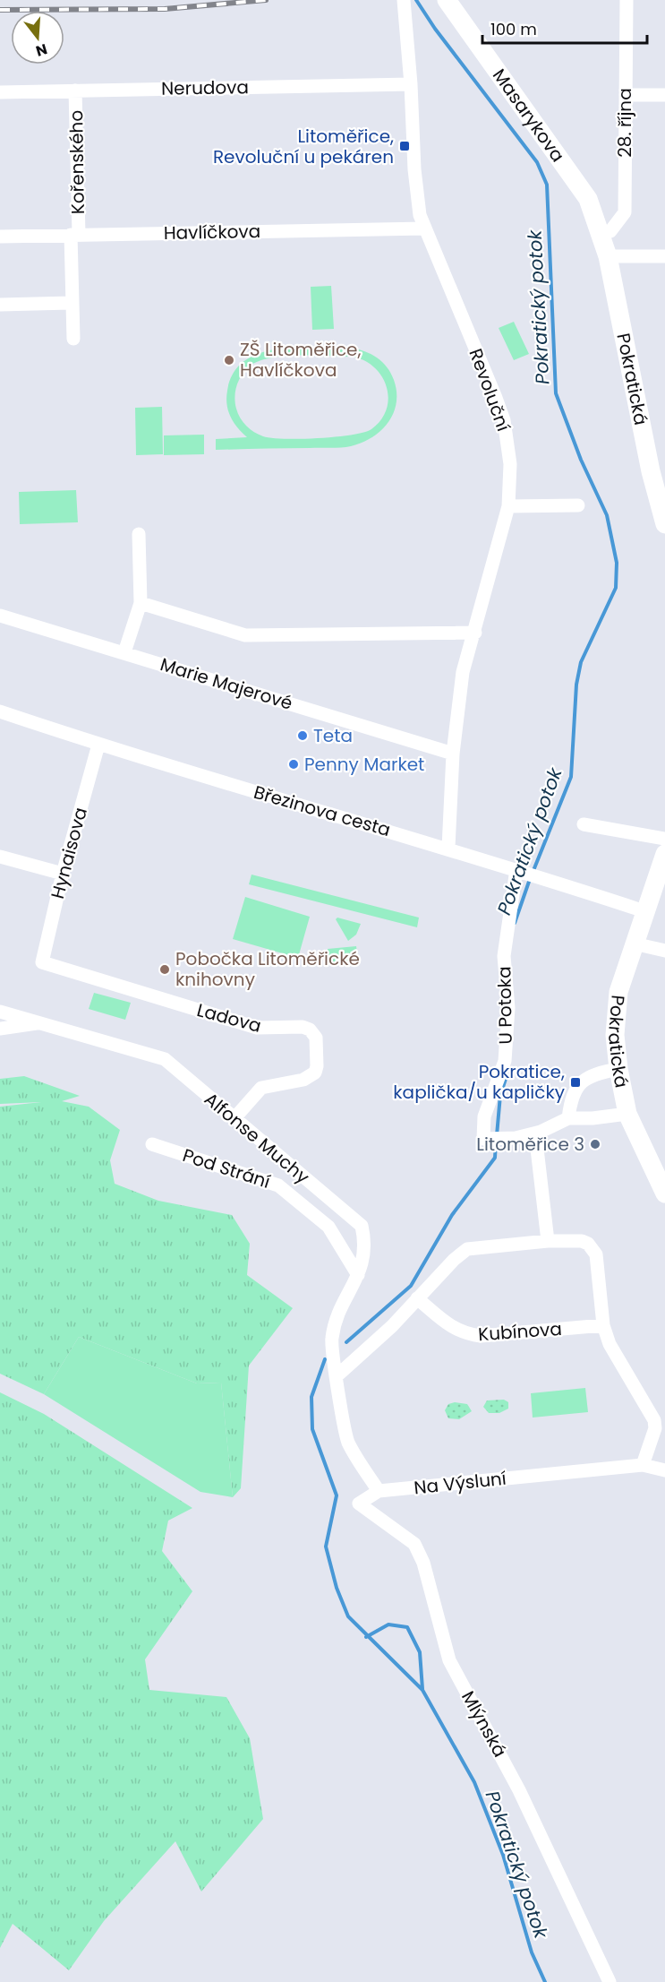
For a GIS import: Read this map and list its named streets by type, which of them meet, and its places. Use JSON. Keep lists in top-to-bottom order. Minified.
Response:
{"streets":{"street":["Nerudova","Masarykova","28. října","Kořenského","Havlíčkova","Pokratická","Revoluční","Marie Majerové","Březinova cesta","Hynaisova","U Potoka","Ladova","Alfonse Muchy","Pod Strání","Kubínova","Na Výsluní","Mlýnská"]},"crossings":[["Nerudova","Kořenského"],["Nerudova","Revoluční"],["Masarykova","28. října"],["Masarykova","Pokratická"],["28. října","Pokratická"],["Kořenského","Havlíčkova"],["Havlíčkova","Revoluční"],["Pokratická","Březinova cesta"],["Revoluční","Marie Majerové"],["Revoluční","Březinova cesta"],["Březinova cesta","Hynaisova"],["Březinova cesta","U Potoka"],["Hynaisova","Ladova"],["Ladova","Alfonse Muchy"],["Alfonse Muchy","Pod Strání"],["Na Výsluní","Mlýnská"]],"water":["Pokratický potok"],"places":{"transit":["Litoměřice, Revoluční u pekáren","Pokratice, kaplička/u kapličky"],"other":["ZŠ Litoměřice, Havlíčkova","Teta","Penny Market","Pobočka Litoměřické knihovny","Litoměřice 3"]},"scale_bar":"100 m","north":"bottom"}
